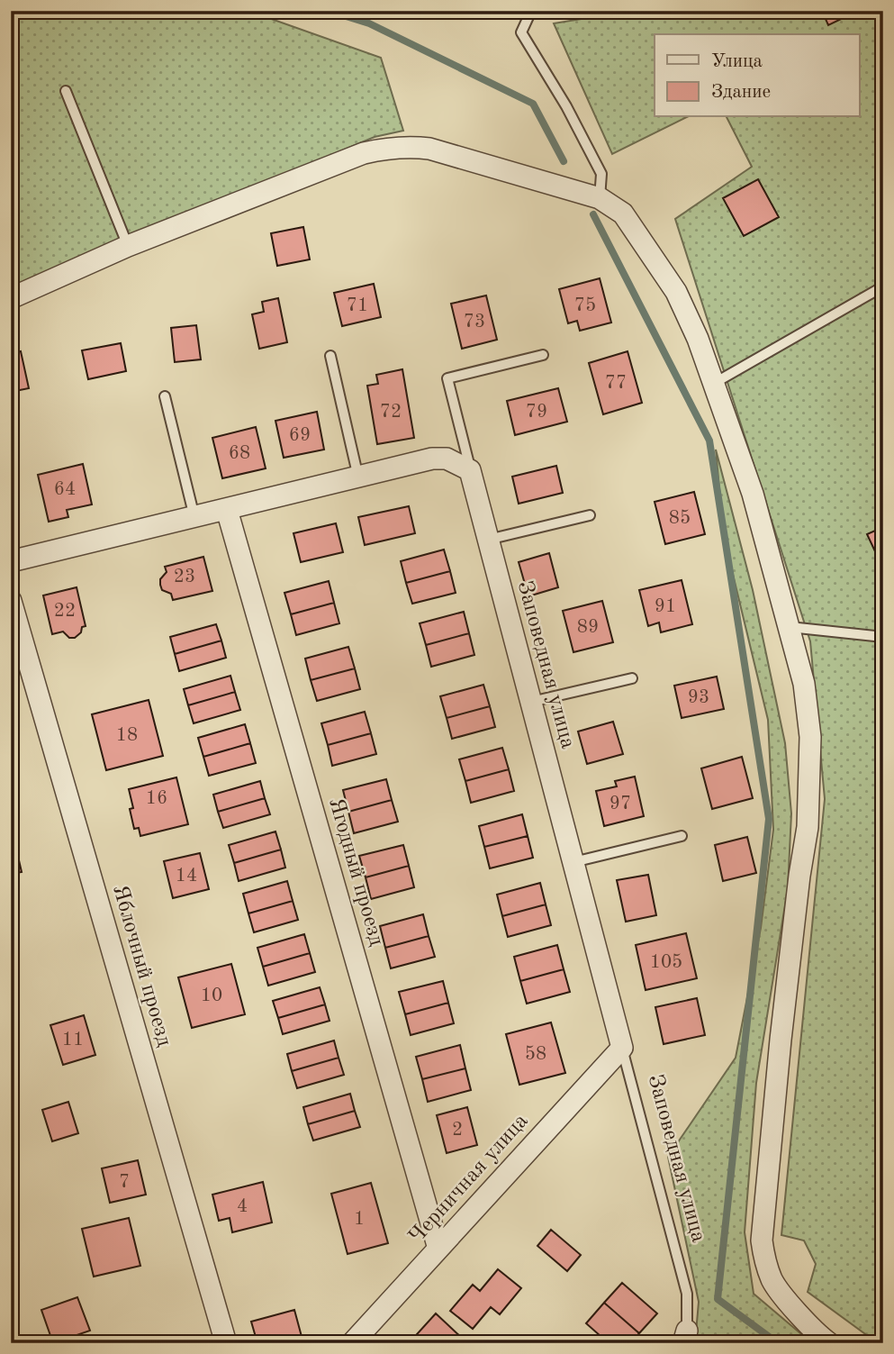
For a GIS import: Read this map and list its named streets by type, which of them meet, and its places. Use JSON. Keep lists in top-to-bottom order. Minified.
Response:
{"streets":{"street":["Заповедная улица","Ягодный проезд","Яблочный проезд","Черничная улица"]},"crossings":[["Заповедная улица","Черничная улица"],["Ягодный проезд","Черничная улица"]],"house_numbers":["71","75","73","77","72","79","69","68","64","85","23","91","22","89","93","18","16","97","14","105","10","11","58","2","7","4","1"],"legend":["Улица","Здание"]}
